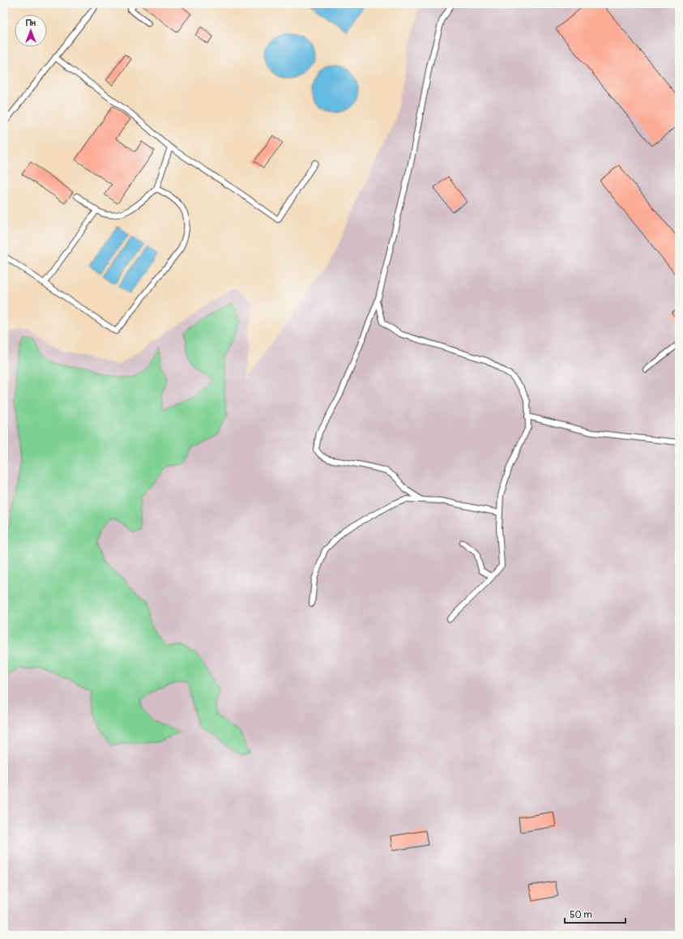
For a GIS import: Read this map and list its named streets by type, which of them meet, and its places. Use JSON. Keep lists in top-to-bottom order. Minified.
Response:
{"scale_bar":"50 m","north":"top"}
